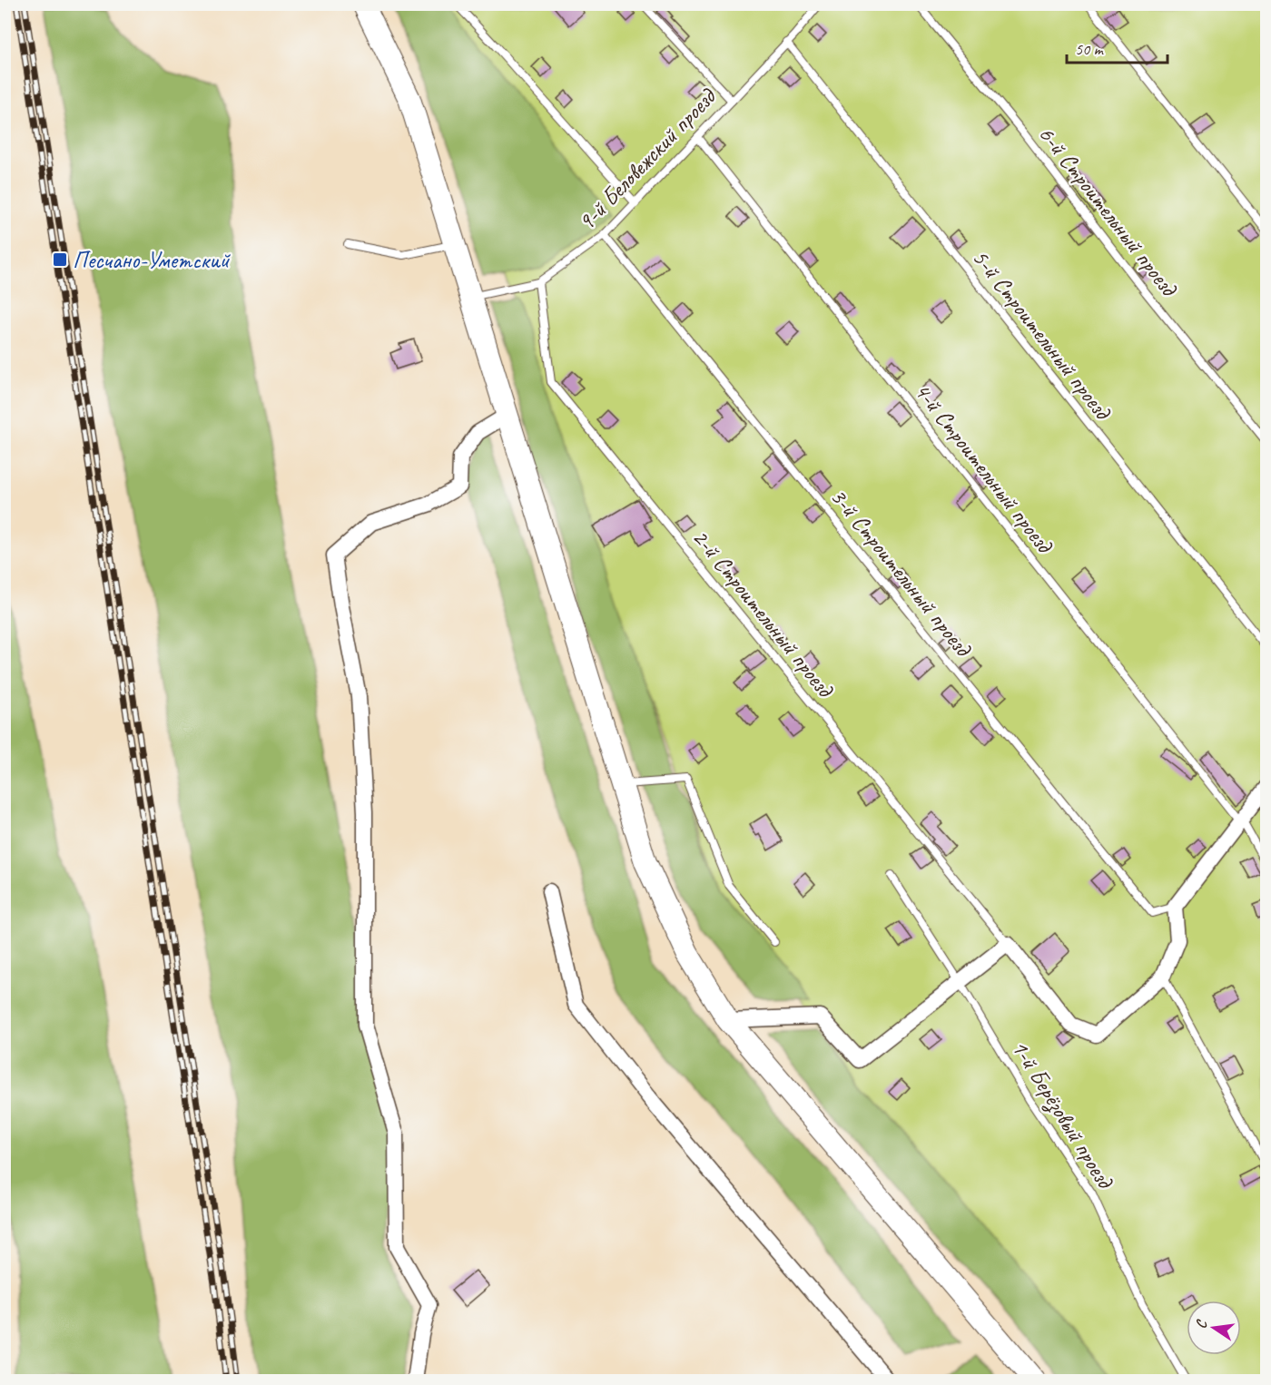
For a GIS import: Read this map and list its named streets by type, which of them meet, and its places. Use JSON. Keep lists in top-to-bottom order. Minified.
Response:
{"streets":{"lane":["9-й Беловежский проезд","6-й Строительный проезд","5-й Строительный проезд","4-й Строительный проезд","3-й Строительный проезд","2-й Строительный проезд","1-й Берёзовый проезд"]},"crossings":[["9-й Беловежский проезд","5-й Строительный проезд"],["9-й Беловежский проезд","4-й Строительный проезд"],["9-й Беловежский проезд","3-й Строительный проезд"],["9-й Беловежский проезд","2-й Строительный проезд"]],"places":{"transit":["Песчано-Уметский"]},"scale_bar":"50 m","north":"left"}
